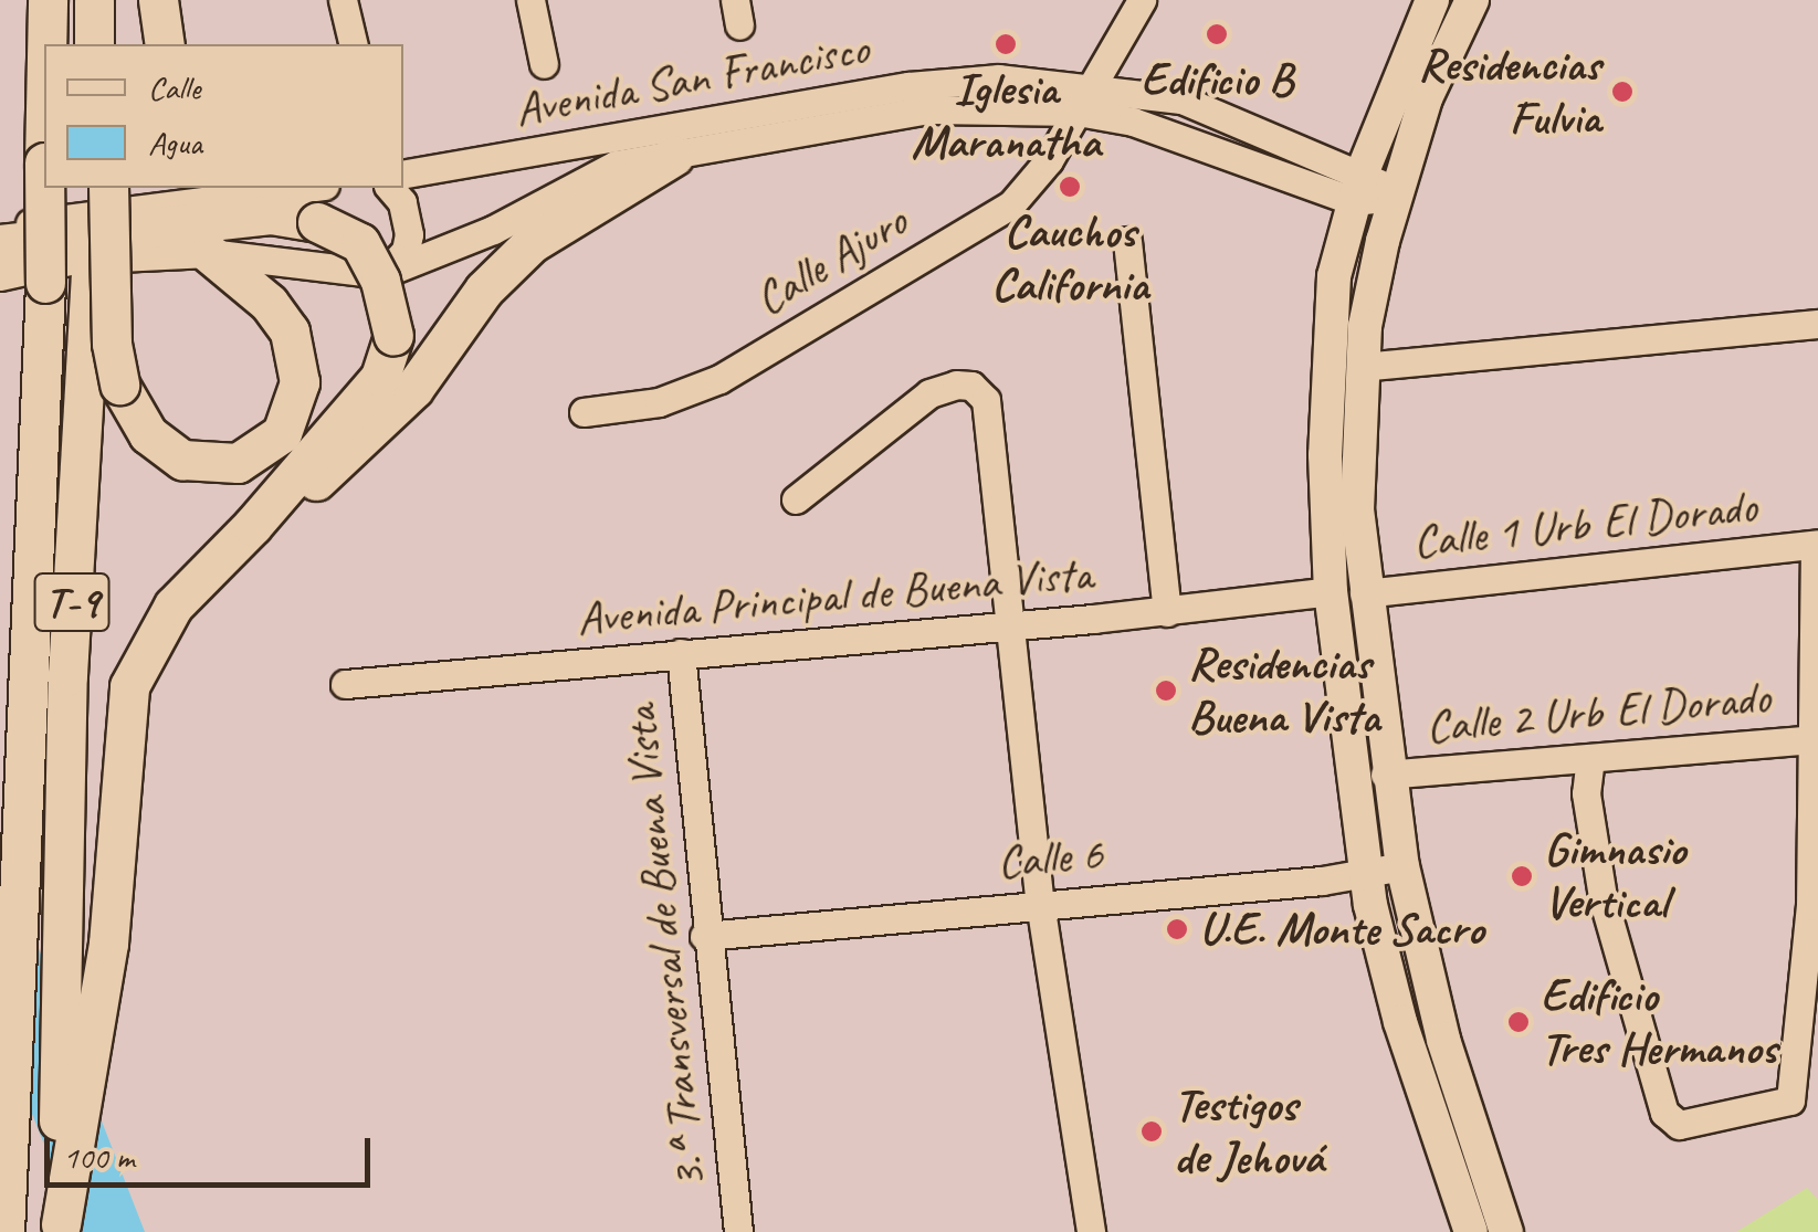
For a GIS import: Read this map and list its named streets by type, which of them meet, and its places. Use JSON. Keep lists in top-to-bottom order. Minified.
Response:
{"streets":{"highway":["T-9"],"street":["Avenida San Francisco","Calle Ajuro","Calle 1 Urb El Dorado","Avenida Principal de Buena Vista","Calle 2 Urb El Dorado","Calle 6","3.ª Transversal de Buena Vista"]},"crossings":[["Avenida San Francisco","Calle Ajuro"],["Calle 1 Urb El Dorado","Avenida Principal de Buena Vista"],["Avenida Principal de Buena Vista","3.ª Transversal de Buena Vista"],["Calle 6","3.ª Transversal de Buena Vista"]],"places":["Edificio B","Iglesia Maranatha","Residencias Fulvia","Cauchos California","Residencias Buena Vista","Gimnasio Vertical","U.E. Monte Sacro","Edificio Tres Hermanos","Testigos de Jehová"],"legend":["Calle","Agua"],"scale_bar":"100 m"}
